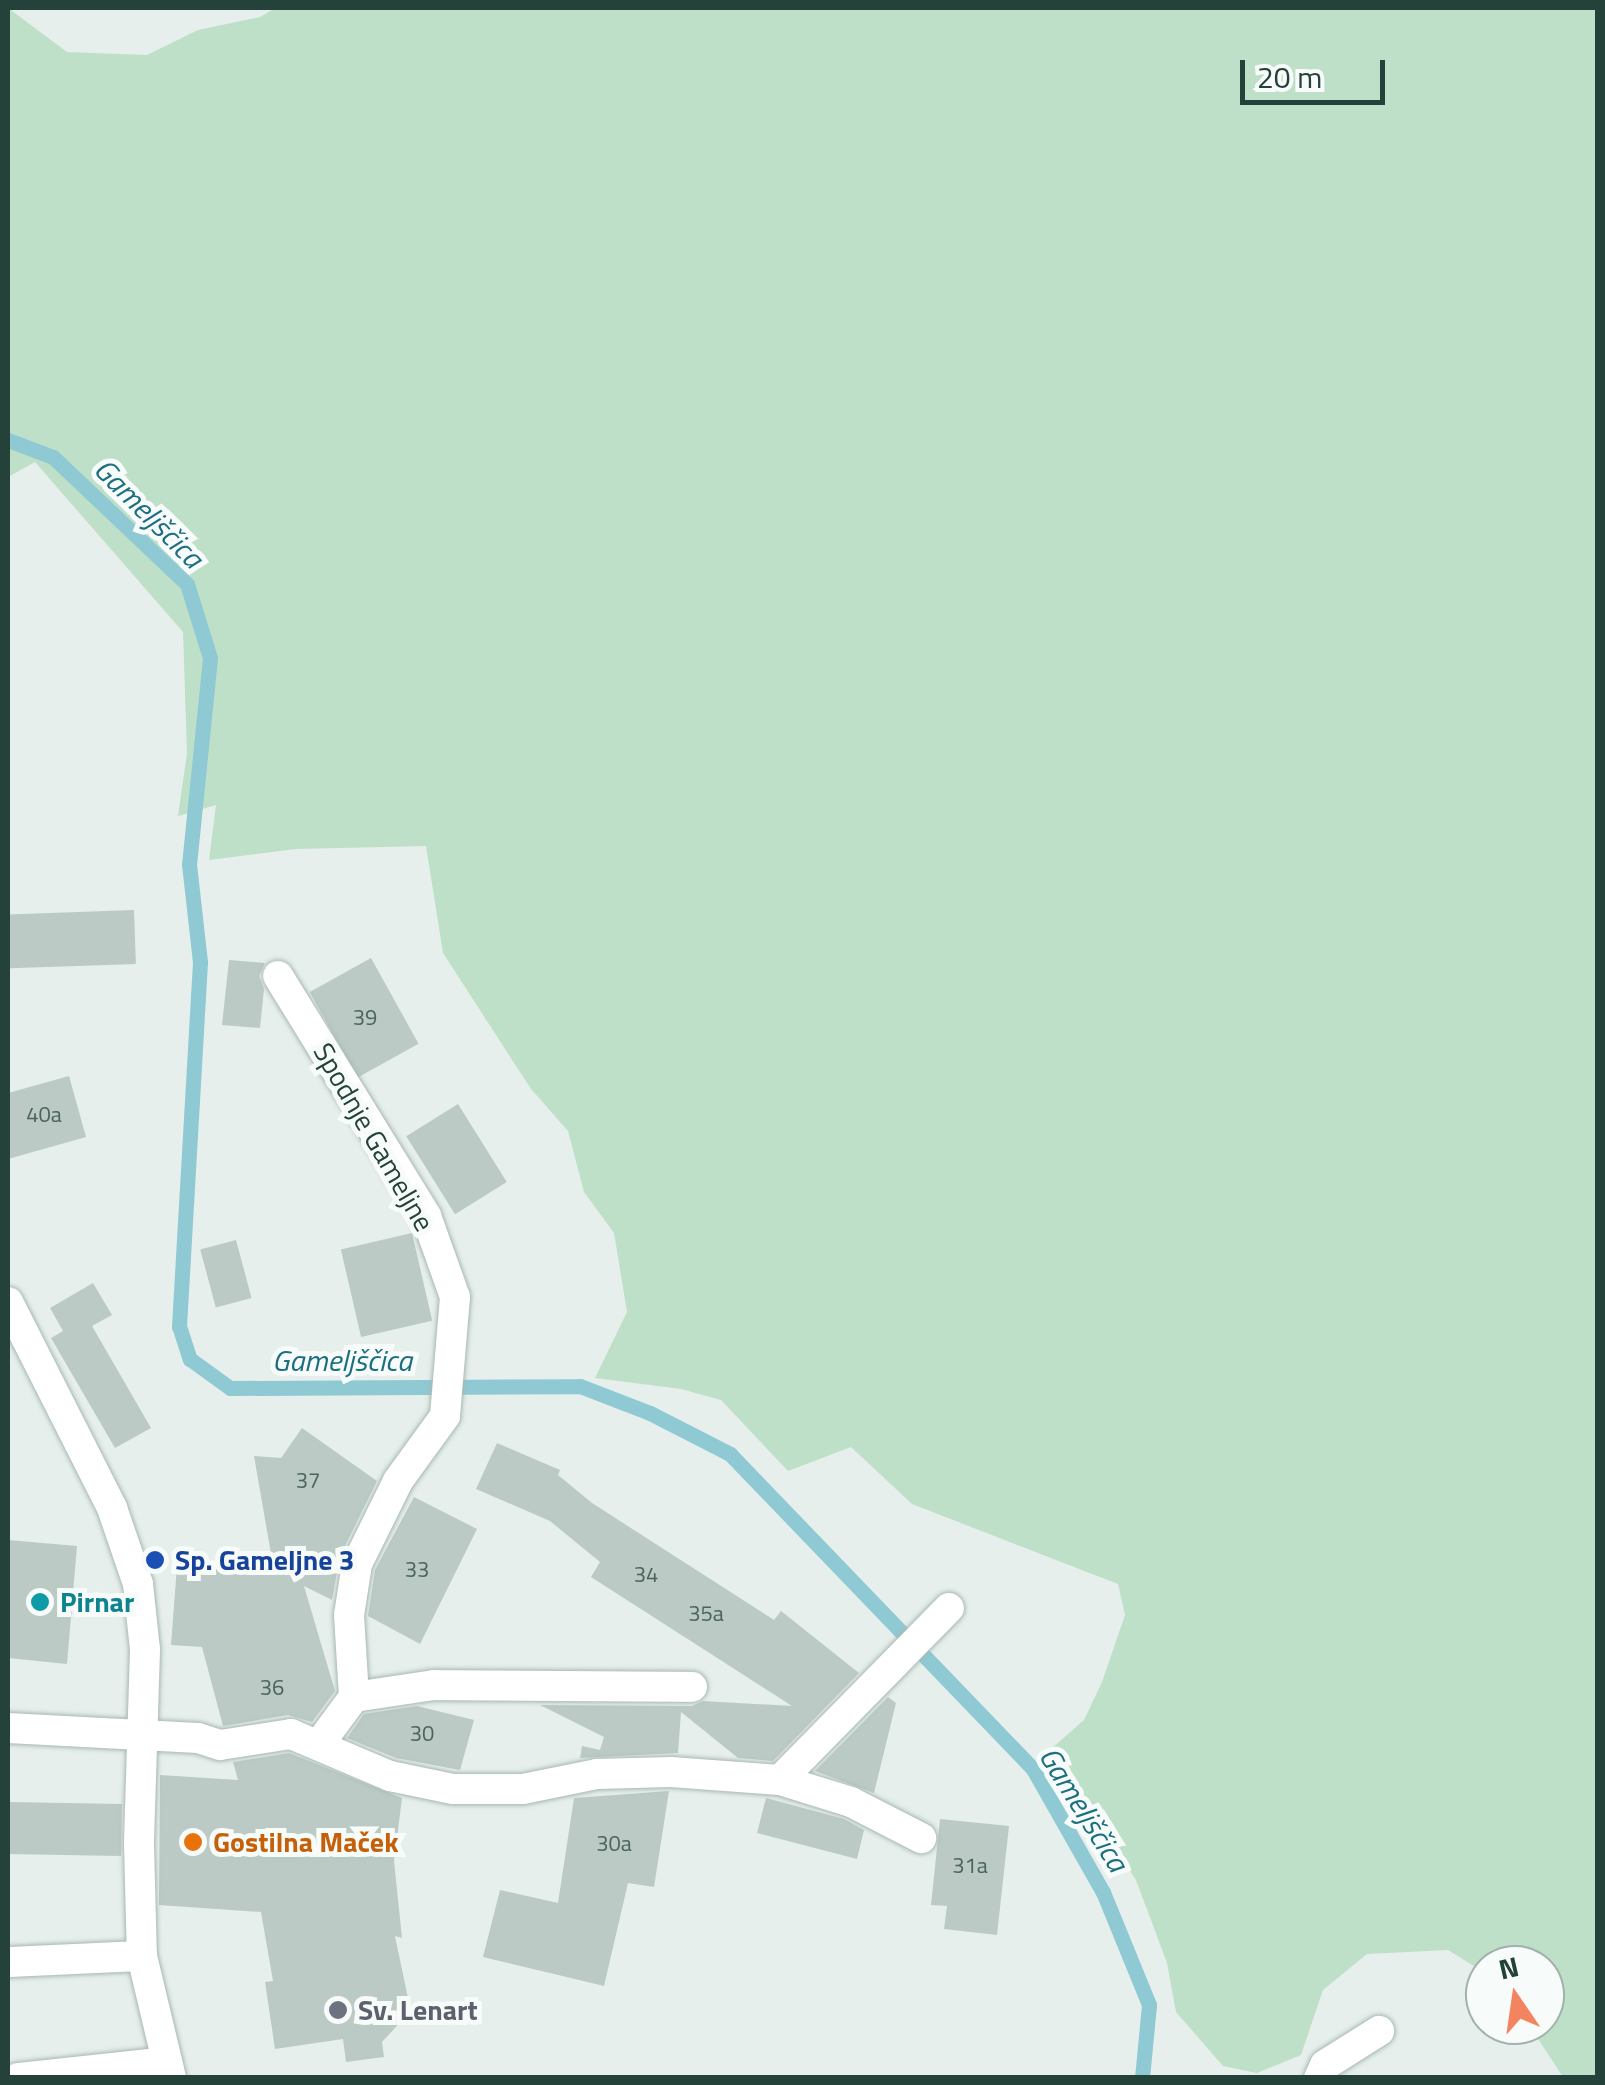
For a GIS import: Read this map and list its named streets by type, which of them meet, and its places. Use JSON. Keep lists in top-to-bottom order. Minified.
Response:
{"streets":{"street":["Spodnje Gameljne"]},"water":["Gameljščica"],"places":["Sp. Gameljne 3","Pirnar","Gostilna Maček","Sv. Lenart"],"house_numbers":["39","40a","37","33","34","35a","36","30","30a","31a"],"scale_bar":"20 m","north":"top"}
